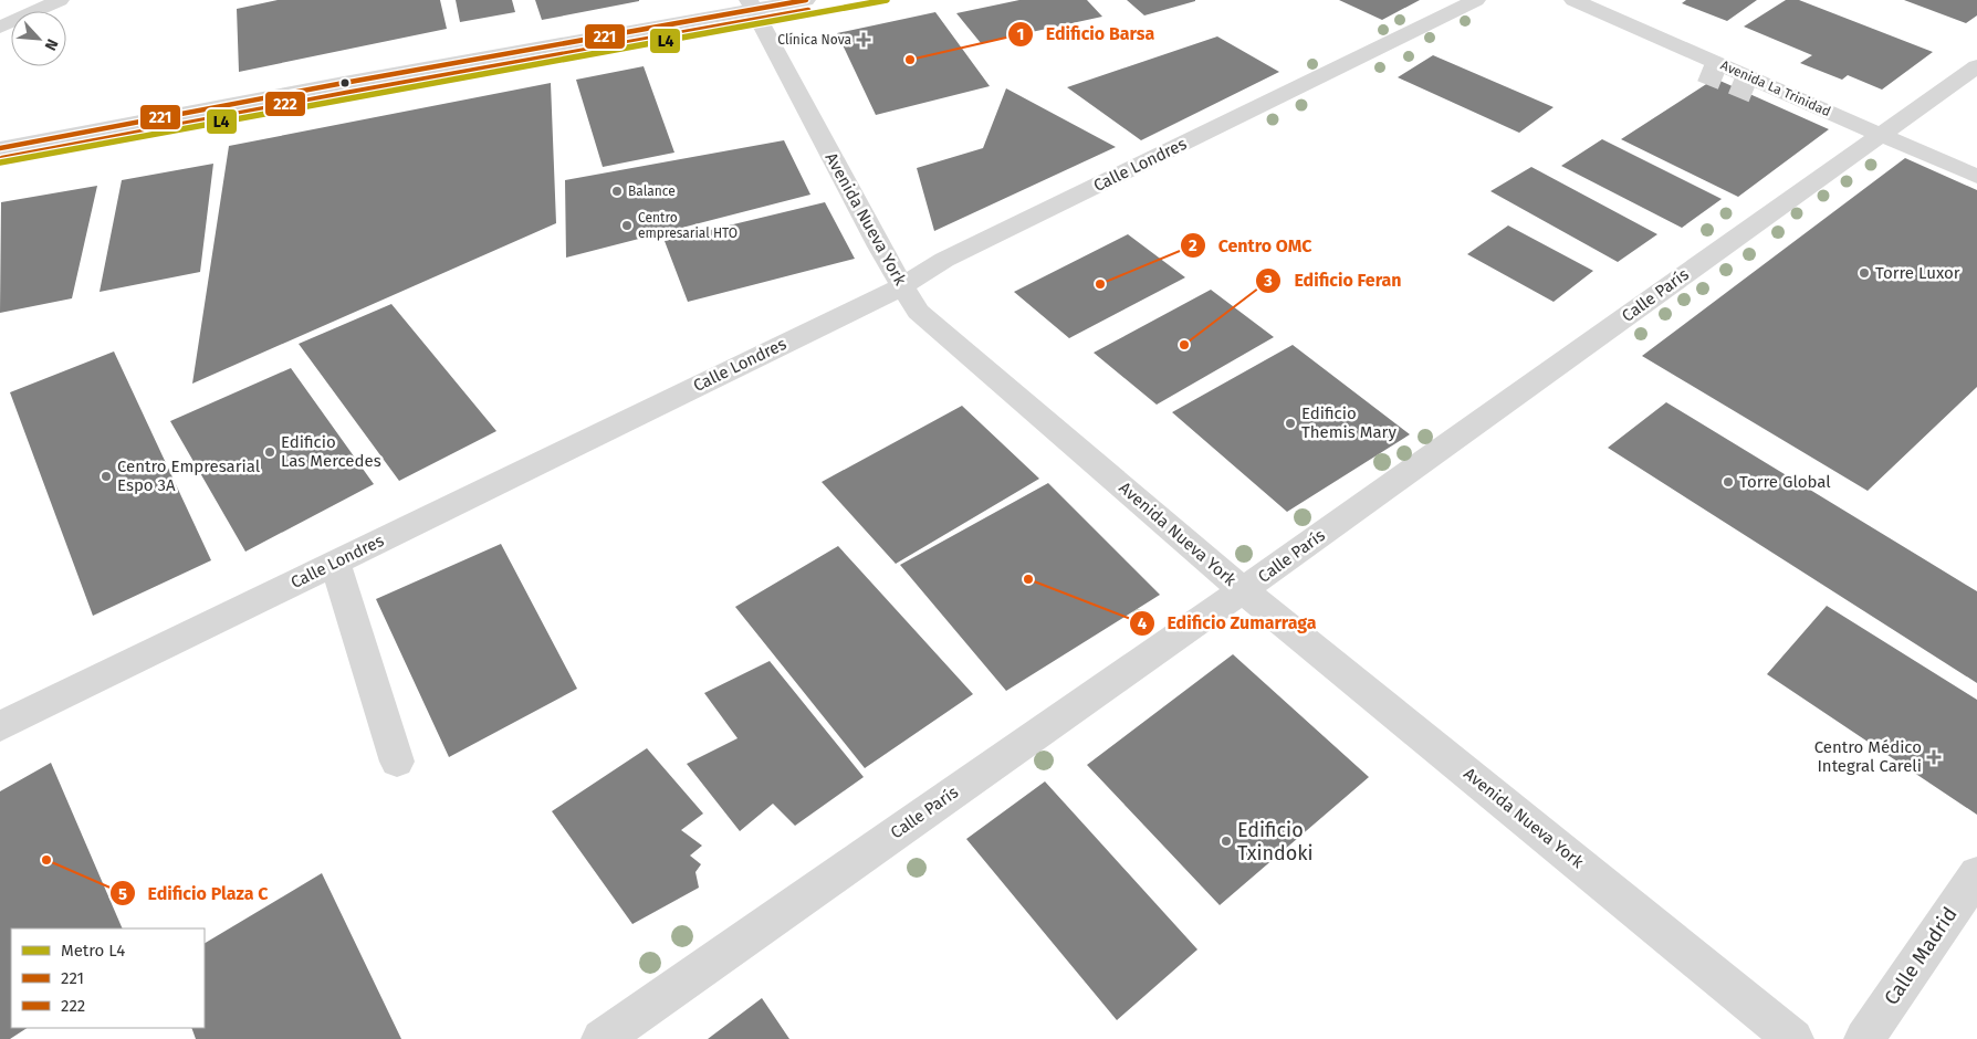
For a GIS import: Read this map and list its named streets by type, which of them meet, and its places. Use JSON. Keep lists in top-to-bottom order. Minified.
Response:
{"streets":{"street":["Avenida La Trinidad","Calle Londres","Avenida Nueva York","Calle París","Calle Madrid"]},"crossings":[["Avenida La Trinidad","Calle París"],["Calle Londres","Avenida Nueva York"],["Avenida Nueva York","Calle París"]],"places":{"health":["Clínica Nova","Centro Médico Integral Careli"],"other":["Edificio Barsa","Balance","Centro empresarial HTO","Torre Luxor","Centro OMC","Edificio Feran","Edificio Themis Mary","Edificio Las Mercedes","Centro Empresarial Espo 3A","Torre Global","Edificio Zumarraga","Edificio Txindoki","Edificio Plaza C"]},"lines":["metro line L4","transit line 221","transit line 222"],"legend":["Metro L4","221","222"],"north":"bottom right"}
